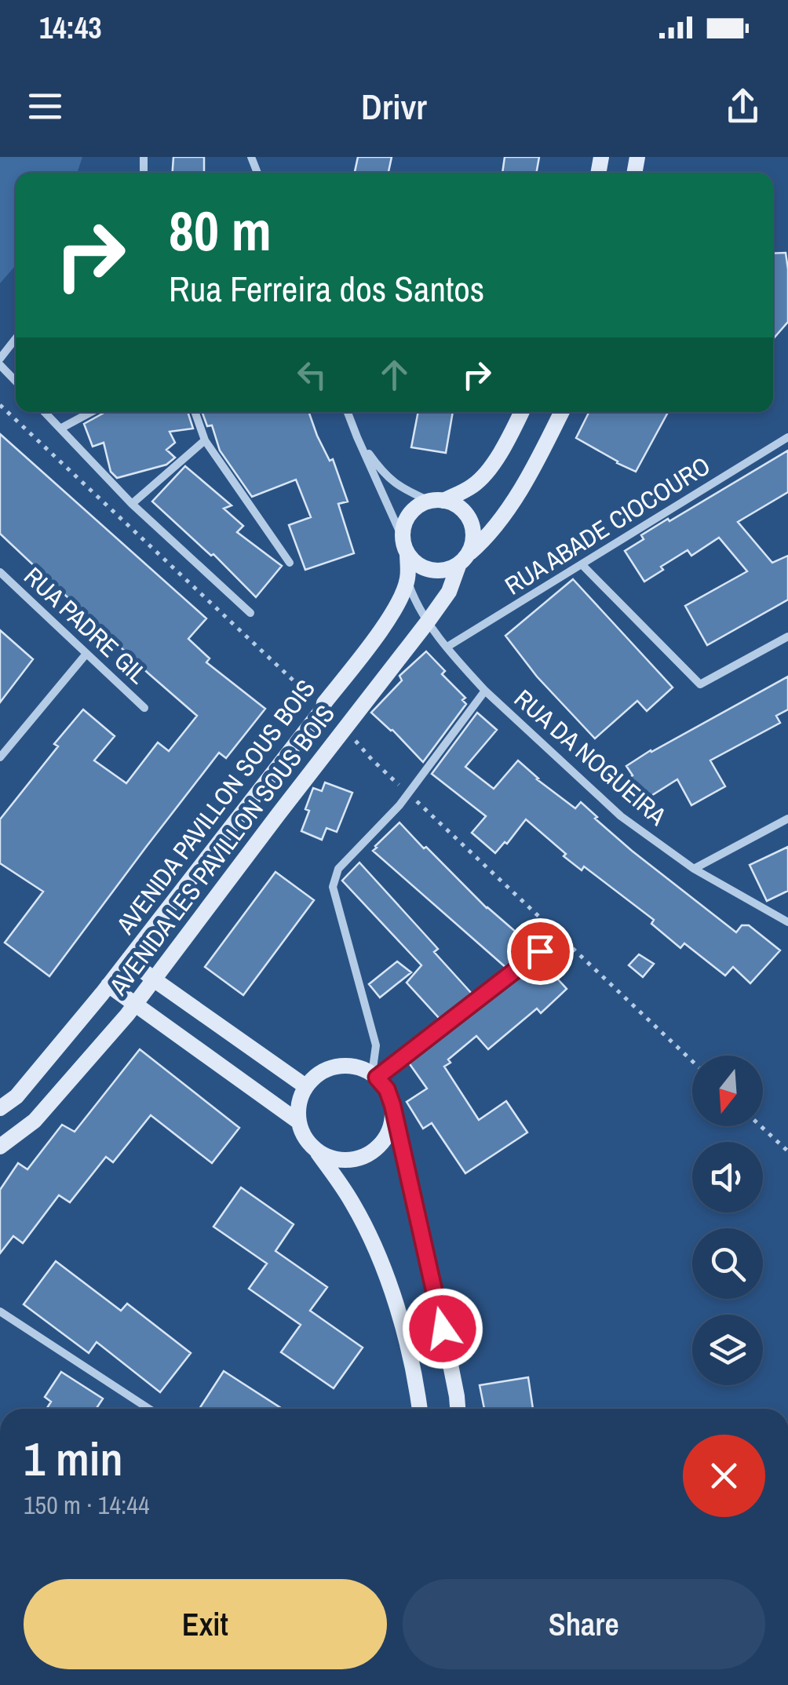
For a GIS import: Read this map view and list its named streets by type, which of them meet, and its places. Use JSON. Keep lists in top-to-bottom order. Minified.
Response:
{"streets":{"street":["RUA ABADE CIOCOURO","RUA PADRE GIL","RUA DA NOGUEIRA","AVENIDA PAVILLON SOUS BOIS","AVENIDA LES PAVILLON SOUS BOIS"]},"crossings":[["RUA ABADE CIOCOURO","RUA DA NOGUEIRA"],["RUA DA NOGUEIRA","AVENIDA PAVILLON SOUS BOIS"],["RUA DA NOGUEIRA","AVENIDA LES PAVILLON SOUS BOIS"],["AVENIDA PAVILLON SOUS BOIS","AVENIDA LES PAVILLON SOUS BOIS"]],"north":"bottom","page":{"status":"14:43","header":"Drivr","turn":["80 m","Rua Ferreira dos Santos"],"heading":["1 min","150 m · 14:44"],"buttons":["Exit","Share"]}}
